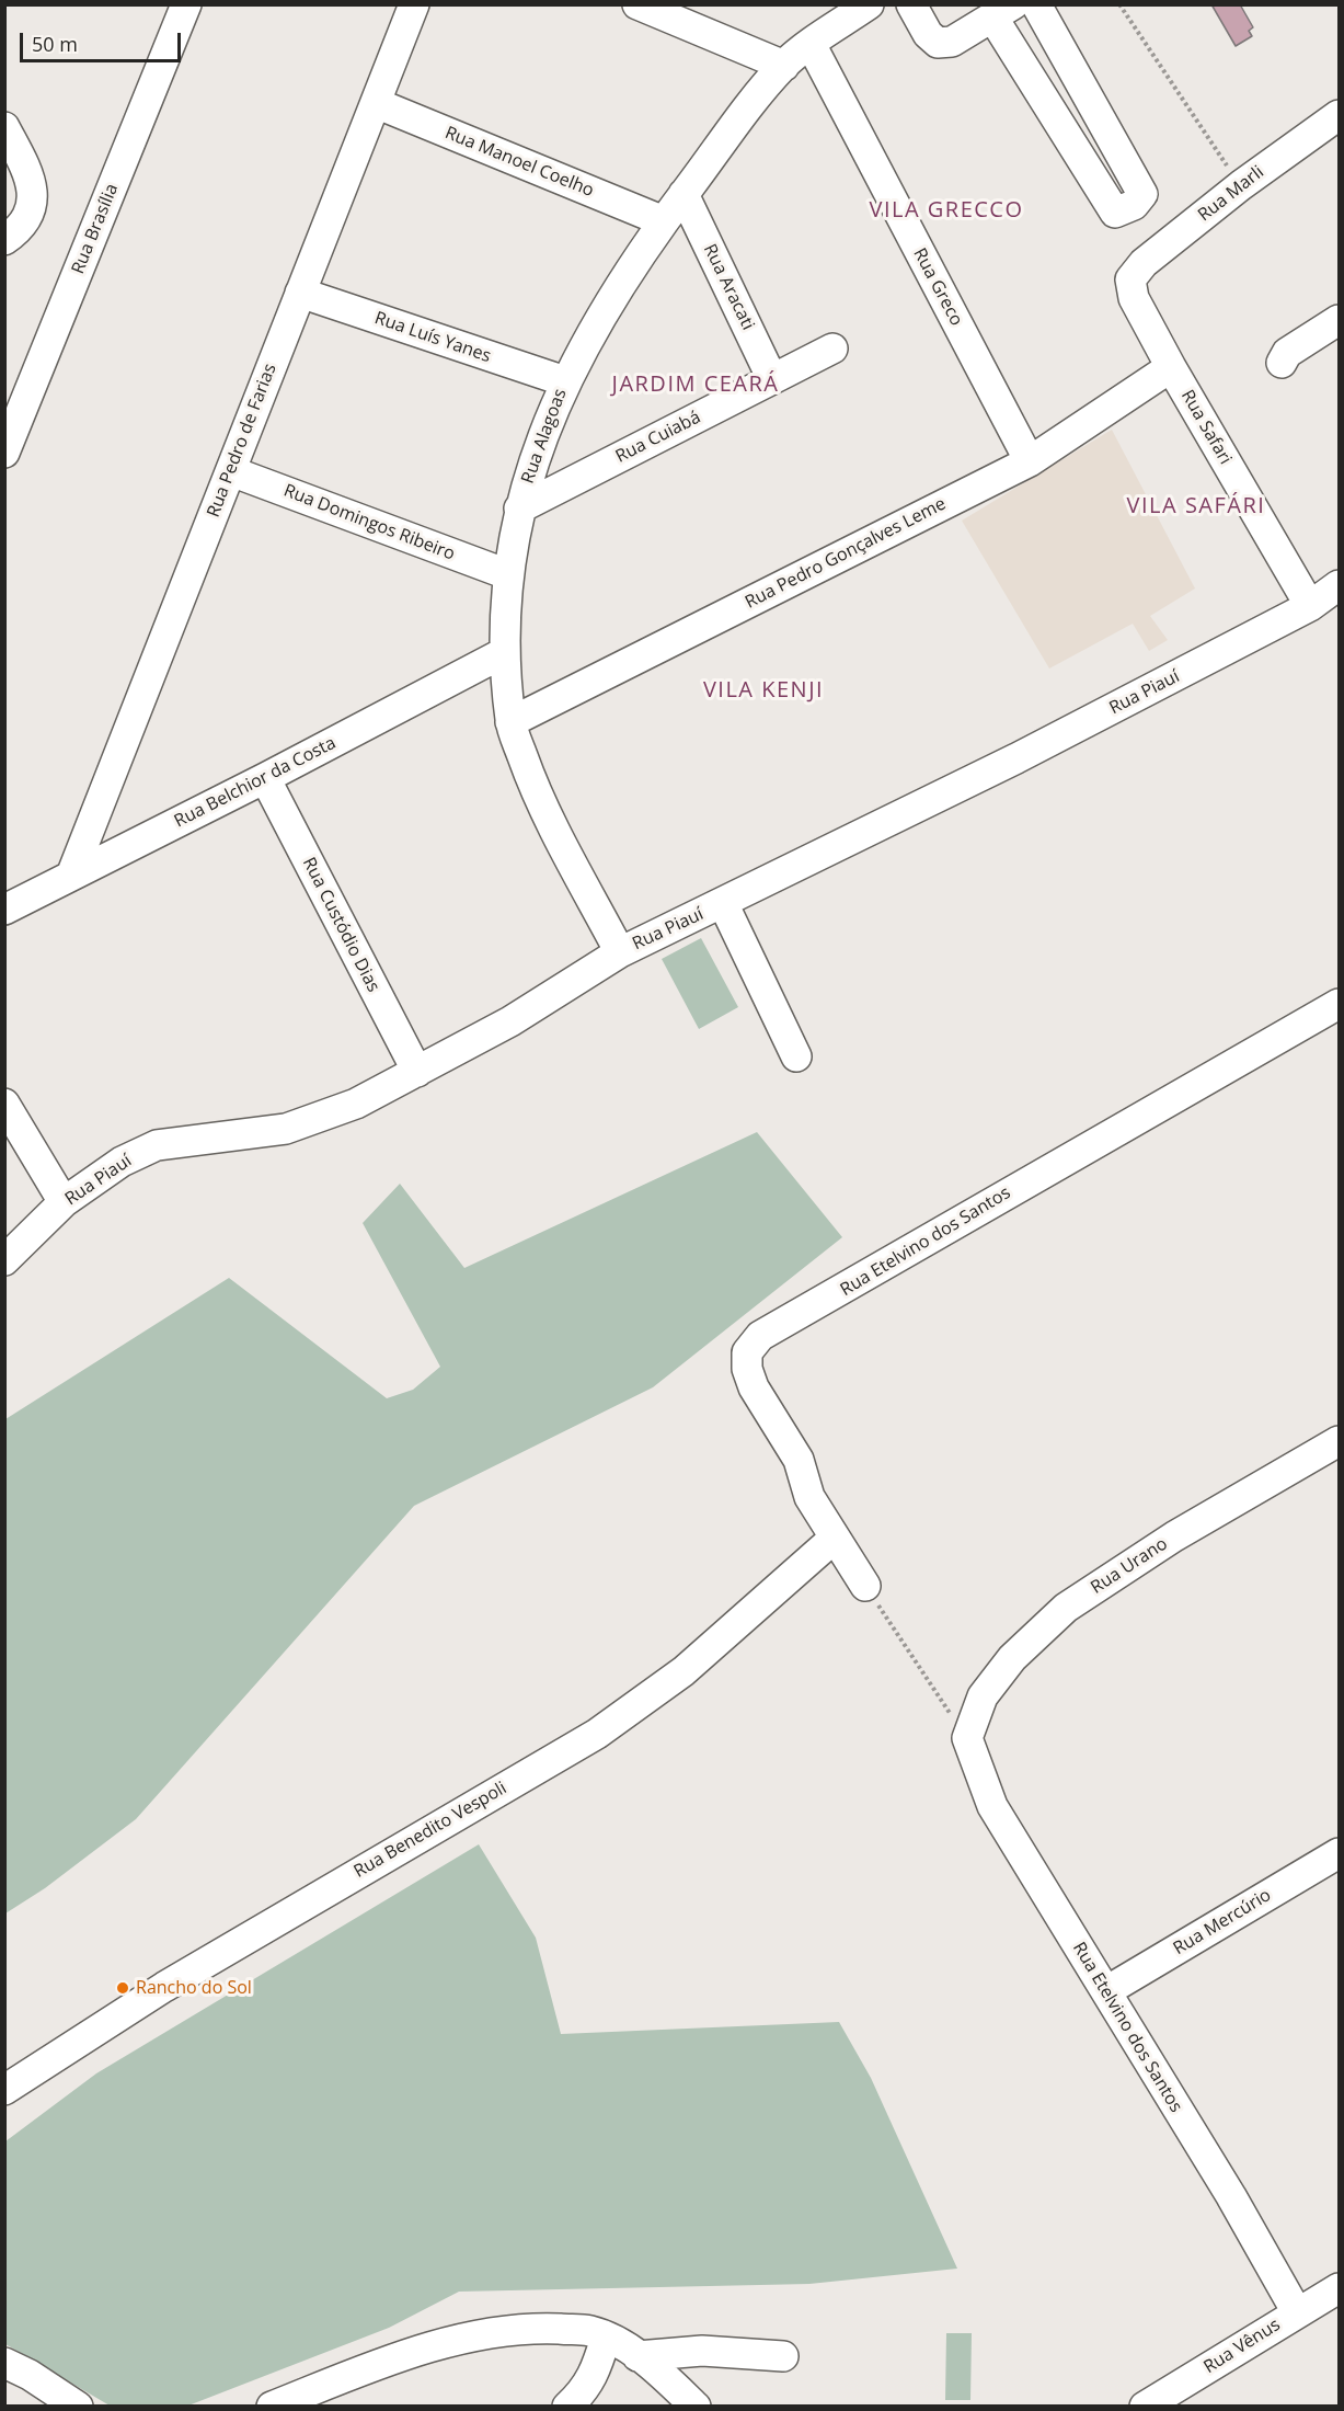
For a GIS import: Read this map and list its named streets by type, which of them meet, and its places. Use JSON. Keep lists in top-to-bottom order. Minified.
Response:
{"streets":{"street":["Rua Manoel Coelho","Rua Marli","Rua Brasília","Rua Aracati","Rua Greco","Rua Luís Yanes","Rua Safari","Rua Alagoas","Rua Cuiabá","Rua Pedro de Farias","Rua Domingos Ribeiro","Rua Pedro Gonçalves Leme","Rua Piauí","Rua Belchior da Costa","Rua Custódio Dias","Rua Etelvino dos Santos","Rua Urano","Rua Benedito Vespoli","Rua Mercúrio","Rua Vênus"]},"crossings":[["Rua Manoel Coelho","Rua Alagoas"],["Rua Manoel Coelho","Rua Pedro de Farias"],["Rua Marli","Rua Safari"],["Rua Aracati","Rua Alagoas"],["Rua Aracati","Rua Cuiabá"],["Rua Greco","Rua Alagoas"],["Rua Greco","Rua Pedro Gonçalves Leme"],["Rua Luís Yanes","Rua Alagoas"],["Rua Luís Yanes","Rua Pedro de Farias"],["Rua Safari","Rua Pedro Gonçalves Leme"],["Rua Safari","Rua Piauí"],["Rua Alagoas","Rua Cuiabá"],["Rua Alagoas","Rua Domingos Ribeiro"],["Rua Alagoas","Rua Pedro Gonçalves Leme"],["Rua Alagoas","Rua Piauí"],["Rua Alagoas","Rua Belchior da Costa"],["Rua Pedro de Farias","Rua Domingos Ribeiro"],["Rua Pedro de Farias","Rua Belchior da Costa"],["Rua Piauí","Rua Custódio Dias"],["Rua Belchior da Costa","Rua Custódio Dias"],["Rua Etelvino dos Santos","Rua Urano"],["Rua Etelvino dos Santos","Rua Benedito Vespoli"],["Rua Etelvino dos Santos","Rua Mercúrio"],["Rua Etelvino dos Santos","Rua Vênus"]],"districts":["VILA GRECCO","JARDIM CEARÁ","VILA SAFÁRI","VILA KENJI"],"places":["Rancho do Sol"],"scale_bar":"50 m"}
